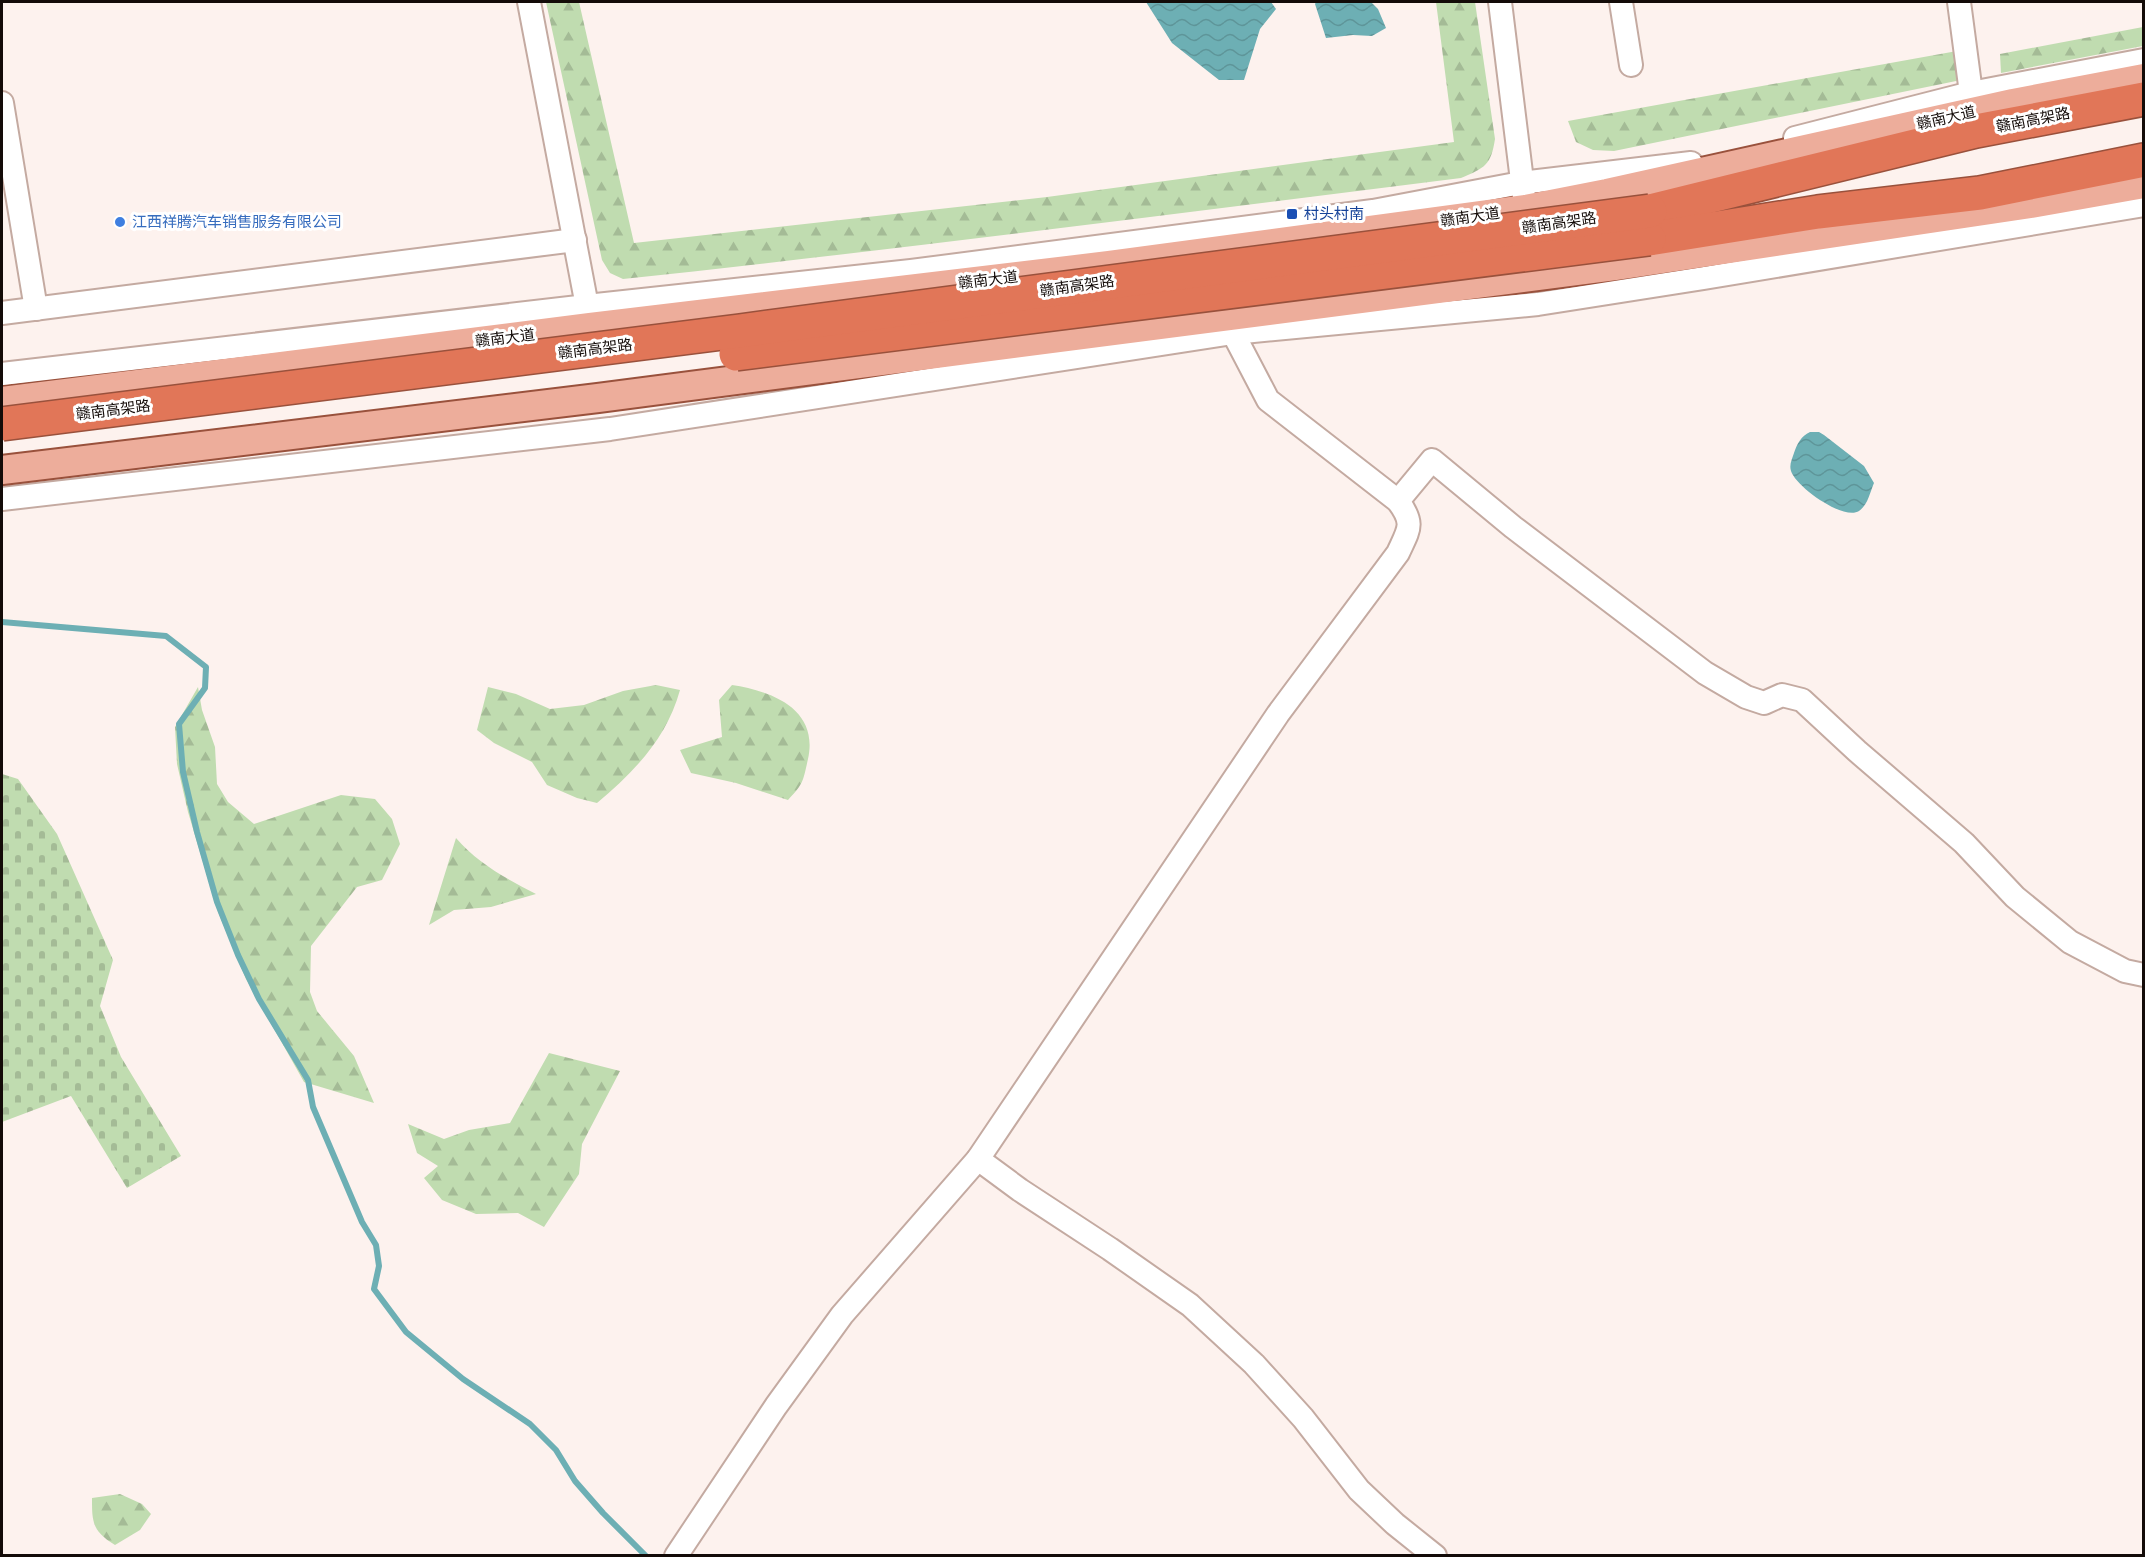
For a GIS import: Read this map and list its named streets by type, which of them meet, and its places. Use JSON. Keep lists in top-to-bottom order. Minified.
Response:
{"streets":{"highway":["赣南高架路"],"main road":["赣南大道"]},"places":{"transit":["村头村南"],"other":["江西祥腾汽车销售服务有限公司"]}}
